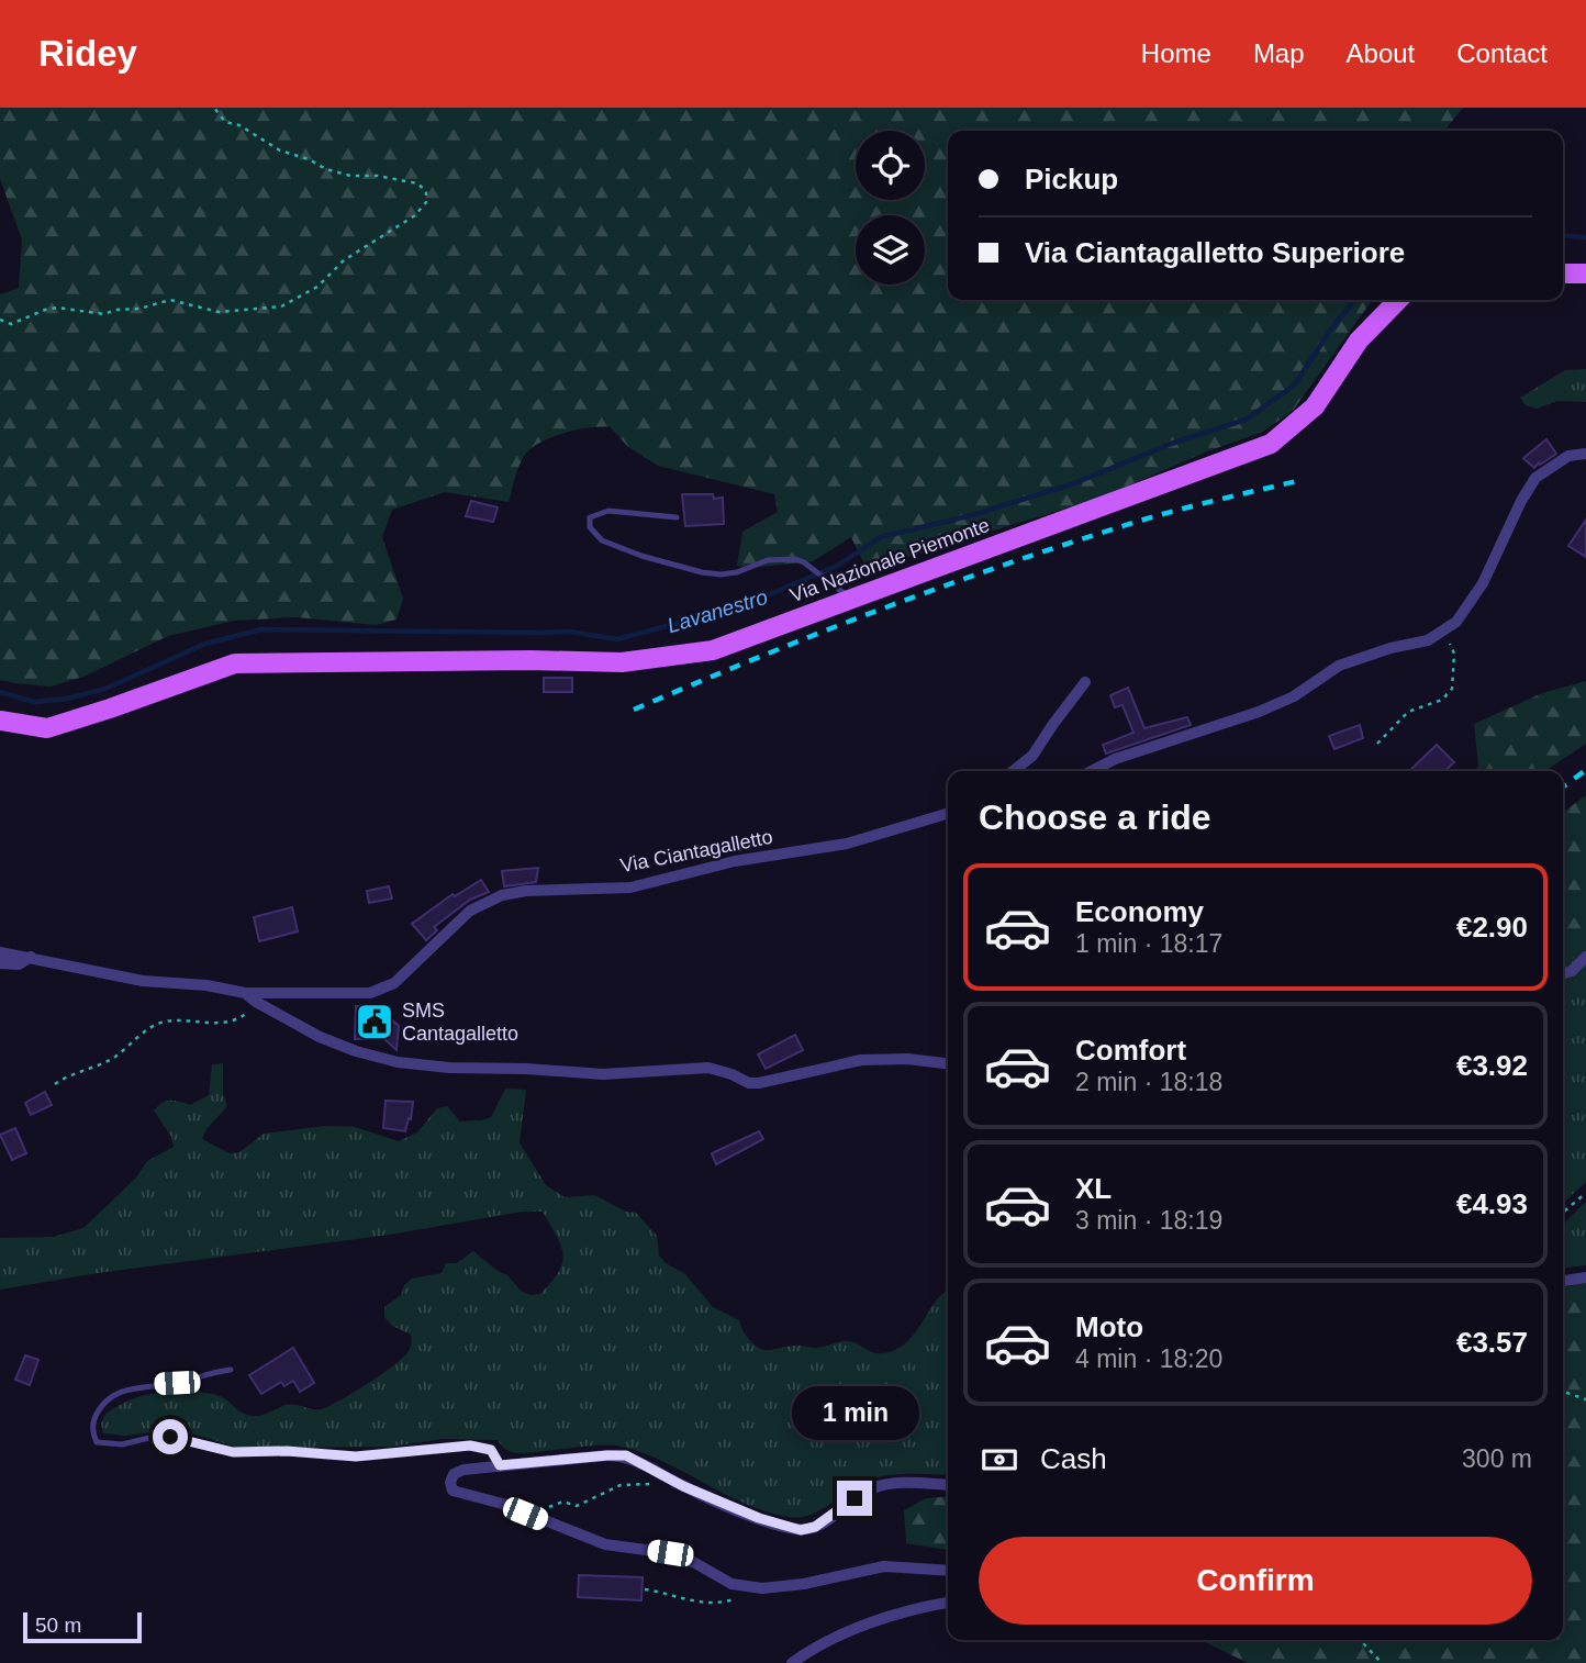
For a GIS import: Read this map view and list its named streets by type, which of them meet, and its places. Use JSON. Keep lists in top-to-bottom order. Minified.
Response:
{"streets":{"main road":["Via Nazionale Piemonte"],"street":["Via Ciantagalletto"]},"water":["Lavanestro"],"places":{"public building":["SMS Cantagalletto"]},"scale_bar":"50 m","page":{"header":"Ridey","nav":["Home","Map","About","Contact"],"banner":["Pickup","Via Ciantagalletto Superiore"],"heading":"Choose a ride","list":[{"name":"Economy","note":"1 min · 18:17","value":"€2.90"},{"name":"Comfort","note":"2 min · 18:18","value":"€3.92"},{"name":"XL","note":"3 min · 18:19","value":"€4.93"},{"name":"Moto","note":"4 min · 18:20","value":"€3.57"}],"bubble":"1 min","pay":["Cash","300 m"],"buttons":"Confirm","scale":"50 m"}}
